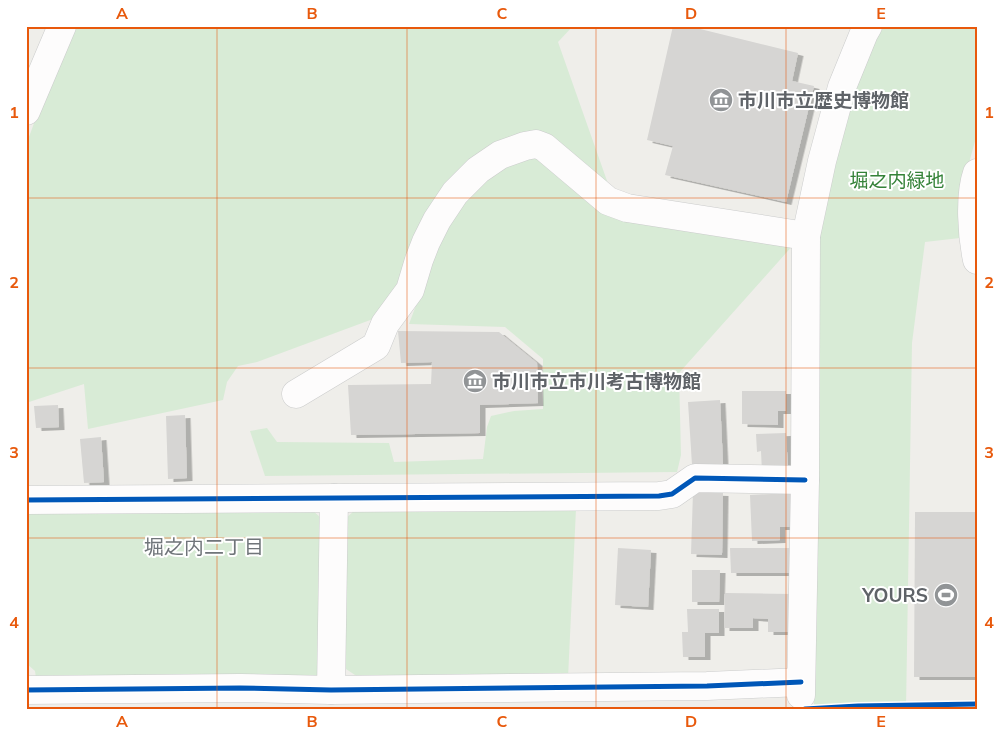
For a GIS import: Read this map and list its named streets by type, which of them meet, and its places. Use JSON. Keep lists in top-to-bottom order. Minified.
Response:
{"districts":["堀之内二丁目"],"parks":["堀之内緑地"],"places":{"museum":["市川市立歴史博物館","市川市立市川考古博物館"],"sports":["YOURS"]},"grid":{"columns":["A","B","C","D","E"],"rows":["1","2","3","4"]}}
